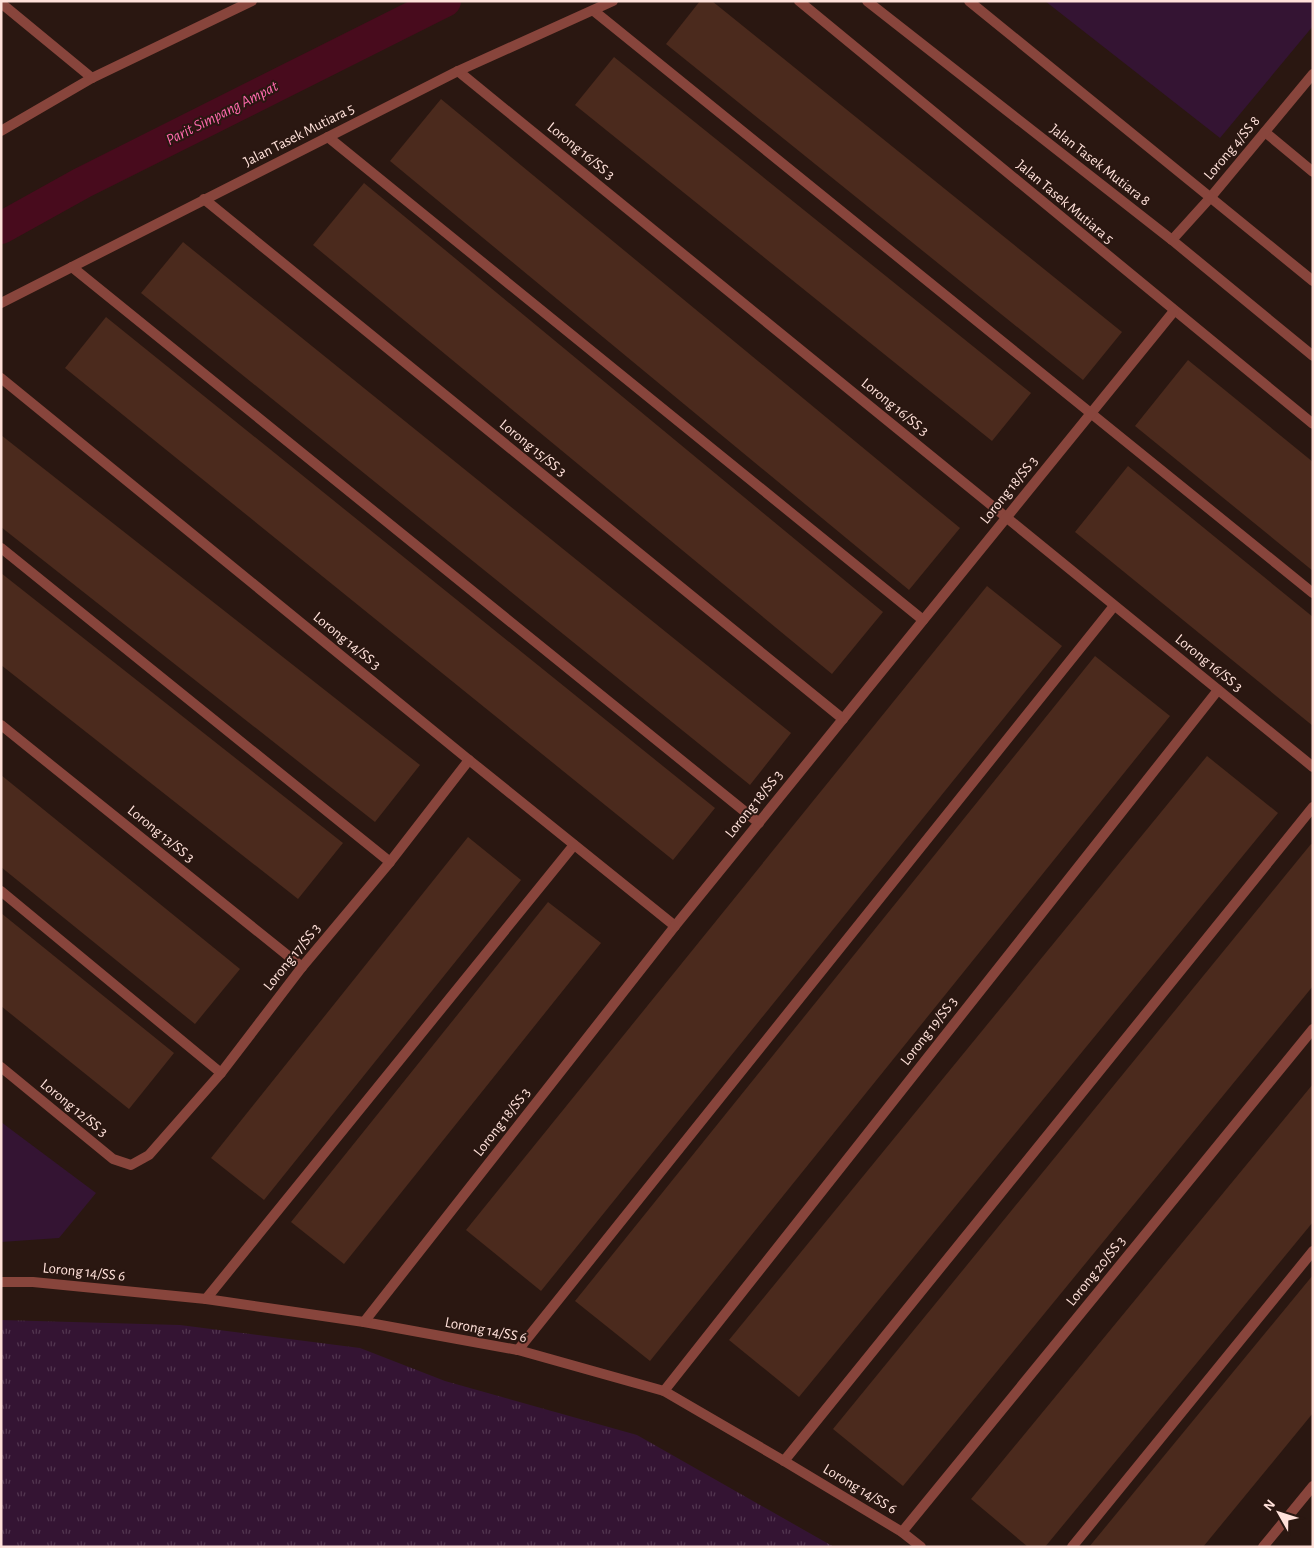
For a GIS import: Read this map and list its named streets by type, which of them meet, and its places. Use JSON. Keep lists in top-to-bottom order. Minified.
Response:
{"streets":{"street":["Jalan Tasek Mutiara 5","Lorong 4/SS 8","Lorong 16/SS 3","Jalan Tasek Mutiara 8","Lorong 15/SS 3","Lorong 18/SS 3","Lorong 14/SS 3","Lorong 13/SS 3","Lorong 17/SS 3","Lorong 19/SS 3","Lorong 12/SS 3","Lorong 20/SS 3","Lorong 14/SS 6"]},"crossings":[["Jalan Tasek Mutiara 5","Lorong 16/SS 3"],["Jalan Tasek Mutiara 5","Lorong 15/SS 3"],["Jalan Tasek Mutiara 5","Lorong 18/SS 3"],["Lorong 4/SS 8","Jalan Tasek Mutiara 8"],["Lorong 16/SS 3","Lorong 18/SS 3"],["Lorong 16/SS 3","Lorong 19/SS 3"],["Lorong 15/SS 3","Lorong 18/SS 3"],["Lorong 18/SS 3","Lorong 14/SS 3"],["Lorong 18/SS 3","Lorong 14/SS 6"],["Lorong 14/SS 3","Lorong 17/SS 3"],["Lorong 13/SS 3","Lorong 17/SS 3"],["Lorong 17/SS 3","Lorong 12/SS 3"],["Lorong 19/SS 3","Lorong 14/SS 6"],["Lorong 20/SS 3","Lorong 14/SS 6"]],"water":["Parit Simpang Ampat"],"north":"top left"}
